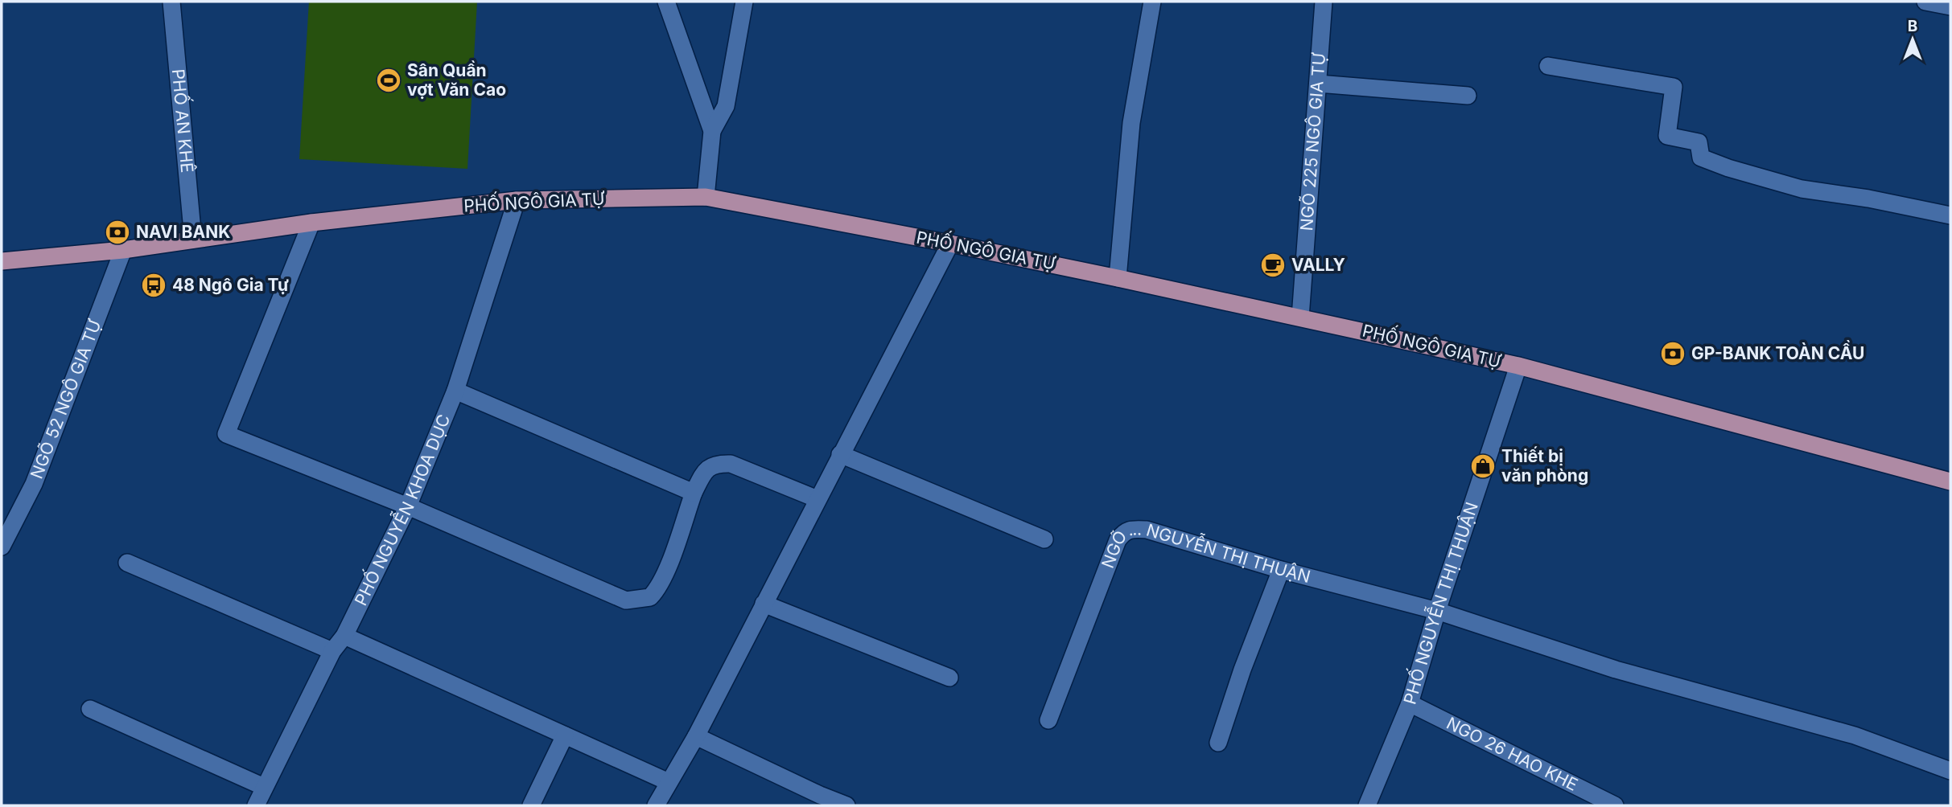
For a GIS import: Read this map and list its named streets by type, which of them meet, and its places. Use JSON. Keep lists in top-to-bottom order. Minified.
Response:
{"streets":{"main road":["PHỐ NGÔ GIA TỰ"],"street":["PHỐ AN KHÊ","NGÕ 225 NGÔ GIA TỰ","NGÕ 52 NGÔ GIA TỰ","PHỐ NGUYỄN KHOA DỤC","NGÕ ... NGUYỄN THỊ THUẬN","PHỐ NGUYỄN THỊ THUẬN","NGO 26 HAO KHE"]},"crossings":[["PHỐ AN KHÊ","PHỐ NGÔ GIA TỰ"],["NGÕ 225 NGÔ GIA TỰ","PHỐ NGÔ GIA TỰ"],["PHỐ NGÔ GIA TỰ","NGÕ 52 NGÔ GIA TỰ"],["PHỐ NGÔ GIA TỰ","PHỐ NGUYỄN KHOA DỤC"],["PHỐ NGÔ GIA TỰ","PHỐ NGUYỄN THỊ THUẬN"],["NGÕ ... NGUYỄN THỊ THUẬN","PHỐ NGUYỄN THỊ THUẬN"],["PHỐ NGUYỄN THỊ THUẬN","NGO 26 HAO KHE"]],"places":{"sports":["Sân Quần vợt Văn Cao"],"bank":["NAVI BANK","GP-BANK TOÀN CẦU"],"cafe":["VALLY"],"bus stop":["48 Ngô Gia Tự"],"shop":["Thiết bị văn phòng"]},"north":"top"}
